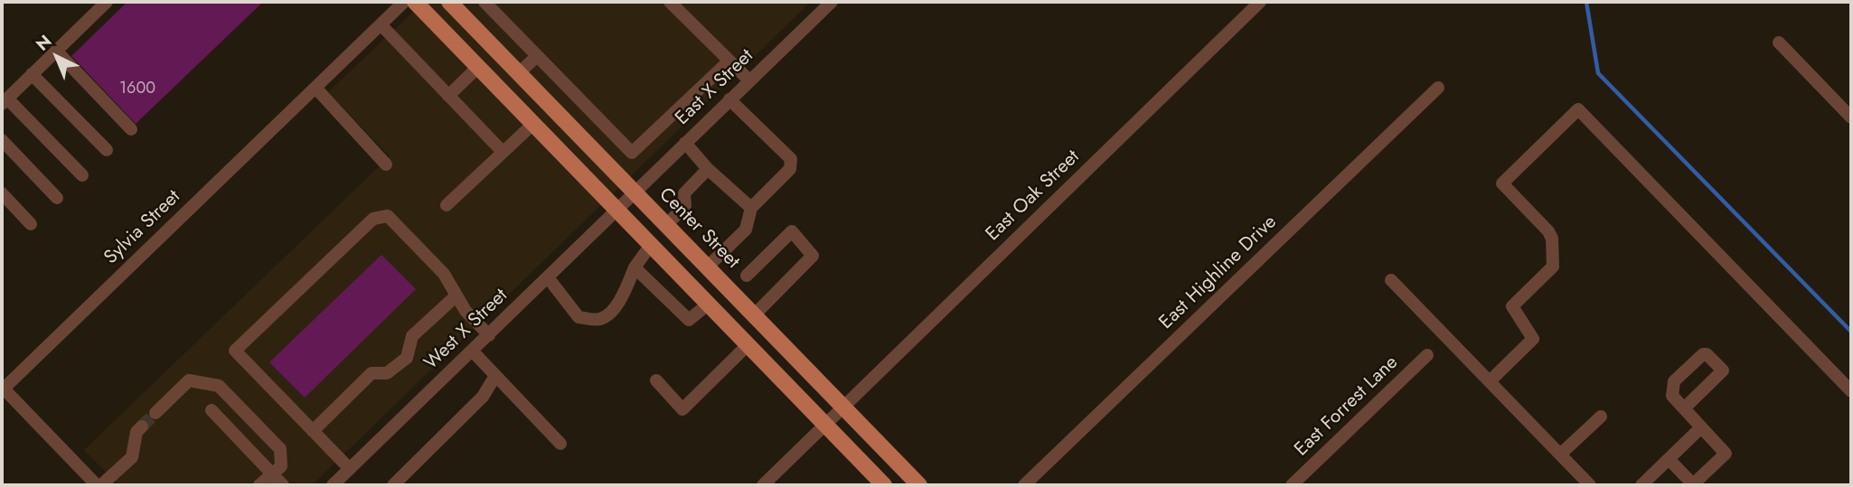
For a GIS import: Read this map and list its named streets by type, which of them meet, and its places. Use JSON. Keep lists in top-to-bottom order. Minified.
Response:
{"streets":{"main road":["Center Street"],"street":["East X Street","East Oak Street","Sylvia Street","East Highline Drive","West X Street","East Forrest Lane"]},"crossings":[["East X Street","Center Street"],["East X Street","West X Street"],["East Oak Street","Center Street"],["Center Street","West X Street"]],"house_numbers":["1600"],"north":"top left"}
